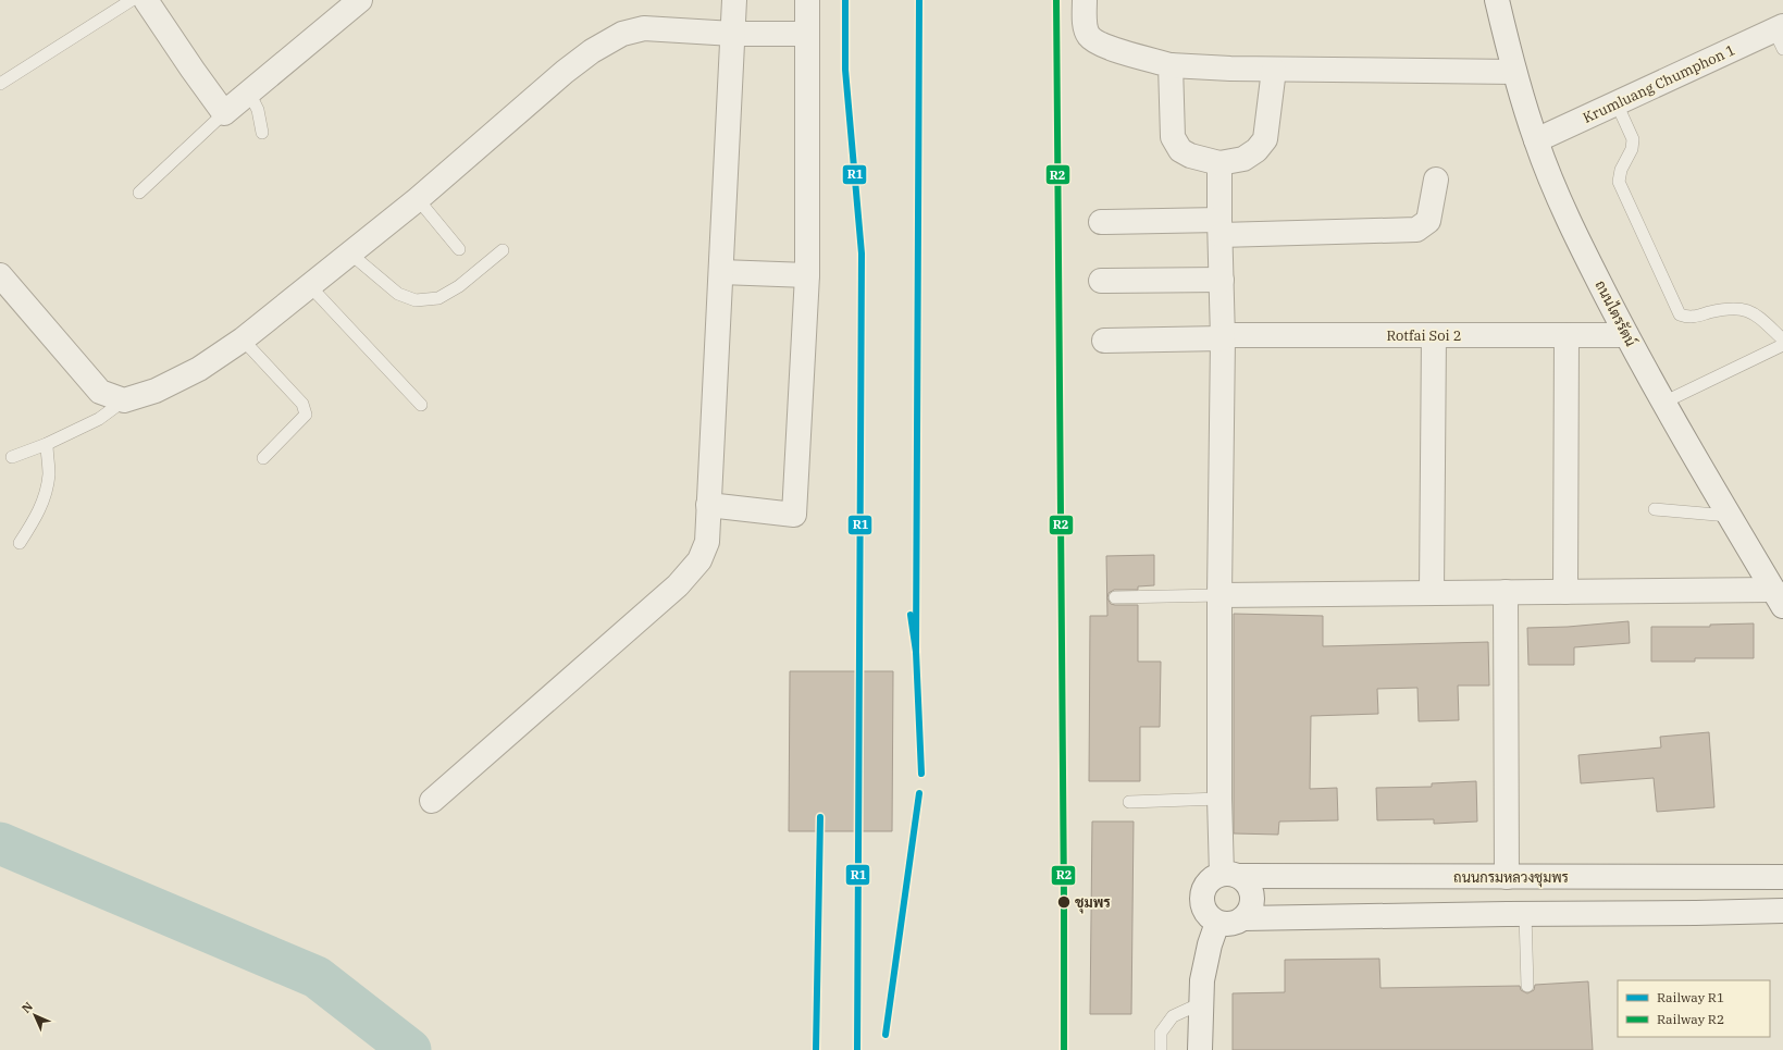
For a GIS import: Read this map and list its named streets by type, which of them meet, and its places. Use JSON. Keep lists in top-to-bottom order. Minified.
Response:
{"streets":{"street":["Krumluang Chumphon 1","ถนนไตรรัตน์","Rotfai Soi 2","ถนนกรมหลวงชุมพร"]},"crossings":[["Krumluang Chumphon 1","ถนนไตรรัตน์"],["ถนนไตรรัตน์","Rotfai Soi 2"]],"places":["ชุมพร"],"lines":["rail line R1","rail line R2"],"legend":["Railway R1","Railway R2"],"north":"top left"}
